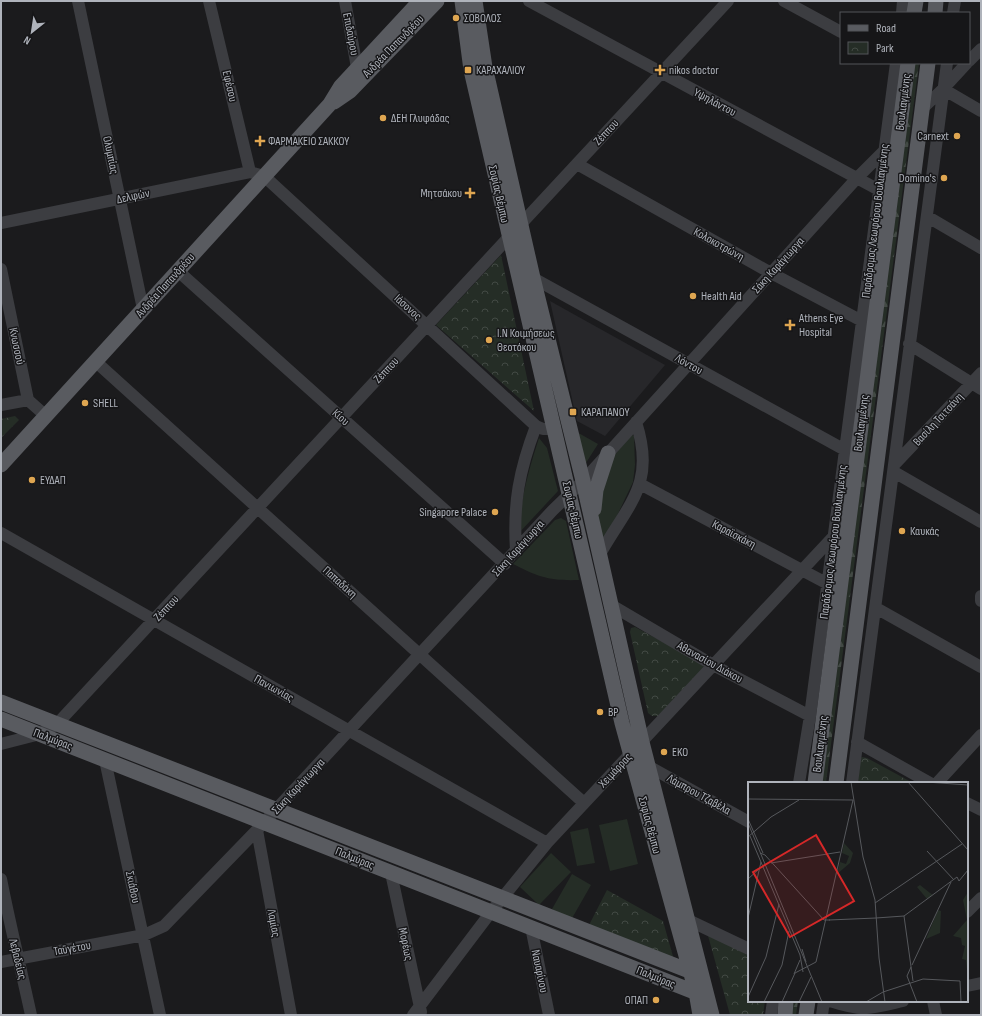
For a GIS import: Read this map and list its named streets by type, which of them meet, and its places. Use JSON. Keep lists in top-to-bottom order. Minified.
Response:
{"streets":{"main road":["Ανδρέα Παπανδρέου","Βουλιαγμένης","Σοφίας Βέμπω","Παλμύρας"],"street":["Επιδαύρου","Εφέσου","Υψηλάντου","Ζέππου","Ολυμπίας","Δελφών","Παράδρομος Λεωφόρου Βουλιαγμένης","Κολοκοτρώνη","Σάκη Καράγιωργα","Ιάσονος","Κνωσσού","Λόντου","Κίου","Βασίλη Τσιτσάνη","Καραϊσκάκη","Παπαδάκη","Αθανασίου Διάκου","Πανιωνίας","Χειμάρρας","Λάμπρου Τζαβέλα","Σκιάθου","Λαμίας","Μορέως","Ταϋγέτου","Λεβαδείας","Ναυαρίνου"]},"crossings":[["Επιδαύρου","Ανδρέα Παπανδρέου"],["Ανδρέα Παπανδρέου","Ολυμπίας"],["Ανδρέα Παπανδρέου","Δελφών"],["Ανδρέα Παπανδρέου","Ιάσονος"],["Ανδρέα Παπανδρέου","Κίου"],["Ανδρέα Παπανδρέου","Παπαδάκη"],["Εφέσου","Δελφών"],["Υψηλάντου","Ζέππου"],["Υψηλάντου","Παράδρομος Λεωφόρου Βουλιαγμένης"],["Υψηλάντου","Σάκη Καράγιωργα"],["Ζέππου","Σοφίας Βέμπω"],["Ζέππου","Κολοκοτρώνη"],["Ζέππου","Ιάσονος"],["Ζέππου","Κίου"],["Ζέππου","Παπαδάκη"],["Ζέππου","Πανιωνίας"],["Ζέππου","Παλμύρας"],["Ολυμπίας","Δελφών"],["Σοφίας Βέμπω","Σάκη Καράγιωργα"],["Σοφίας Βέμπω","Λόντου"],["Σοφίας Βέμπω","Αθανασίου Διάκου"],["Σοφίας Βέμπω","Παλμύρας"],["Σοφίας Βέμπω","Χειμάρρας"],["Σοφίας Βέμπω","Λάμπρου Τζαβέλα"],["Δελφών","Ιάσονος"],["Παράδρομος Λεωφόρου Βουλιαγμένης","Κολοκοτρώνη"],["Παράδρομος Λεωφόρου Βουλιαγμένης","Σάκη Καράγιωργα"],["Παράδρομος Λεωφόρου Βουλιαγμένης","Λόντου"],["Παράδρομος Λεωφόρου Βουλιαγμένης","Καραϊσκάκη"],["Παράδρομος Λεωφόρου Βουλιαγμένης","Αθανασίου Διάκου"],["Παράδρομος Λεωφόρου Βουλιαγμένης","Χειμάρρας"],["Κολοκοτρώνη","Σάκη Καράγιωργα"],["Σάκη Καράγιωργα","Λόντου"],["Σάκη Καράγιωργα","Κίου"],["Σάκη Καράγιωργα","Παπαδάκη"],["Σάκη Καράγιωργα","Πανιωνίας"],["Σάκη Καράγιωργα","Παλμύρας"],["Σάκη Καράγιωργα","Σκιάθου"],["Σάκη Καράγιωργα","Λαμίας"],["Σάκη Καράγιωργα","Ταϋγέτου"],["Καραϊσκάκη","Χειμάρρας"],["Παπαδάκη","Χειμάρρας"],["Αθανασίου Διάκου","Χειμάρρας"],["Πανιωνίας","Χειμάρρας"],["Παλμύρας","Χειμάρρας"],["Παλμύρας","Σκιάθου"],["Παλμύρας","Λαμίας"],["Παλμύρας","Μορέως"],["Παλμύρας","Ναυαρίνου"],["Χειμάρρας","Μορέως"],["Σκιάθου","Ταϋγέτου"],["Ταϋγέτου","Λεβαδείας"]],"places":{"other":["ΣΟΒΟΛΟΣ","ΔΕΗ Γλυφάδας","Carnext","Domino's","Health Aid","Ι.Ν Κοιμήσεως Θεοτόκου","SHELL","ΕΥΔΑΠ","Singapore Palace","Καυκάς","BP","EKO","ΟΠΑΠ"],"transit":["ΚΑΡΑΧΑΛΙΟΥ","ΚΑΡΑΠΑΝΟΥ"],"health":["nikos doctor","ΦΑΡΜΑΚΕΙΟ ΣΑΚΚΟΥ","Μητσάκου","Athens Eye Hospital"]},"legend":["Road","Park"],"north":"bottom left"}
